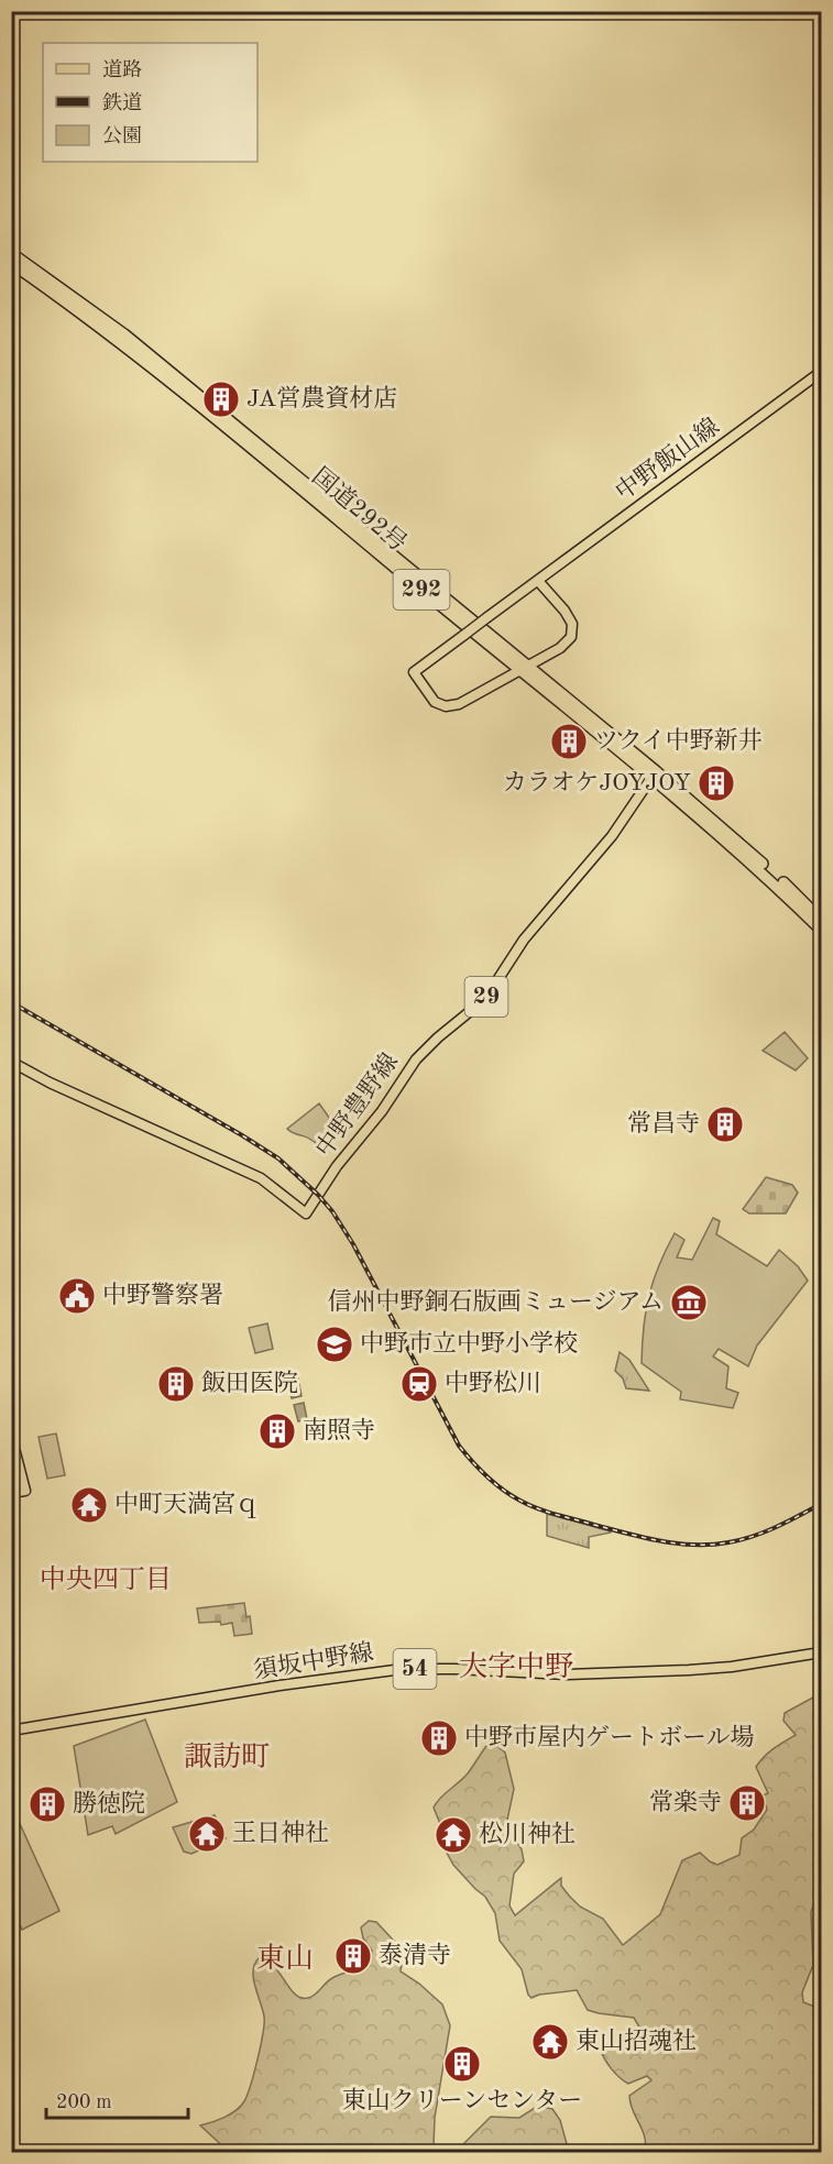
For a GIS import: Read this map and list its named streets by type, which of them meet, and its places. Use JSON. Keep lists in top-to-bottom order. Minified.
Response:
{"streets":{"highway":["国道292号","292"],"main road":["中野飯山線","29","中野豊野線","須坂中野線","54"]},"crossings":[["中野飯山線","国道292号"],["国道292号","中野豊野線"]],"districts":["中央四丁目","大字中野","諏訪町","東山"],"places":{"building":["JA営農資材店","ツクイ中野新井","カラオケJOYJOY","常昌寺","飯田医院","南照寺","中野市屋内ゲートボール場","常楽寺","勝徳院","泰清寺","東山クリーンセンター"],"public building":["中野警察署"],"museum":["信州中野銅石版画ミュージアム"],"school or university":["中野市立中野小学校"],"station":["中野松川"],"temple":["中町天満宮ｑ","王日神社","松川神社","東山招魂社"]},"legend":["道路","鉄道","公園"],"scale_bar":"200 m"}
